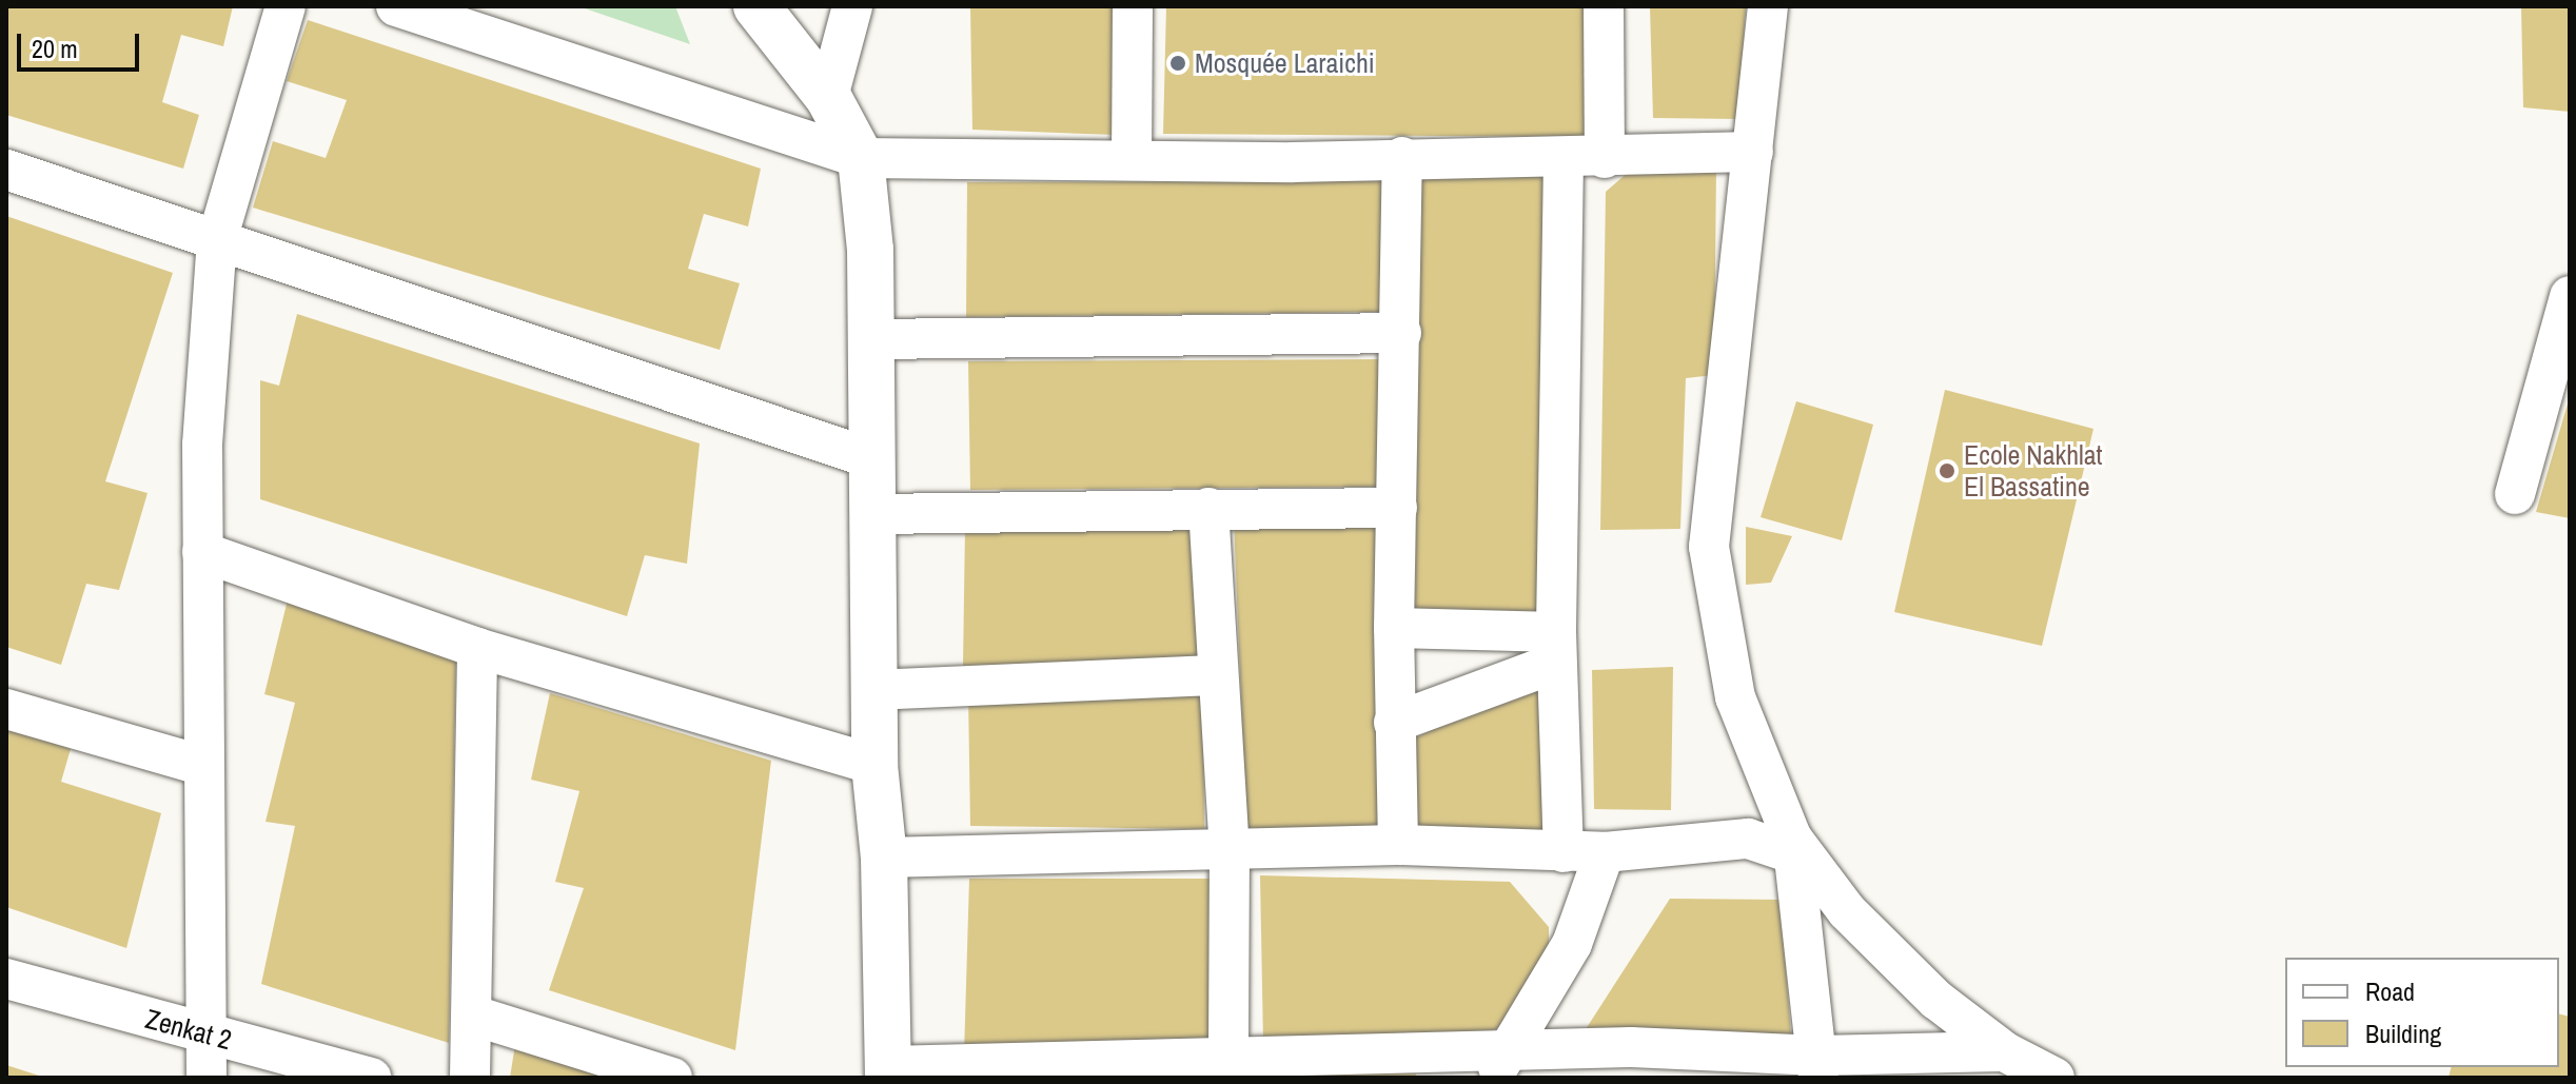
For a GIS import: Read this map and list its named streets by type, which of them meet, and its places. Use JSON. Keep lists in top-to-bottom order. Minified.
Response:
{"streets":{"street":["Zenkat 2"]},"places":["Mosquée Laraichi","Ecole Nakhlat El Bassatine"],"legend":["Road","Building"],"scale_bar":"20 m"}
